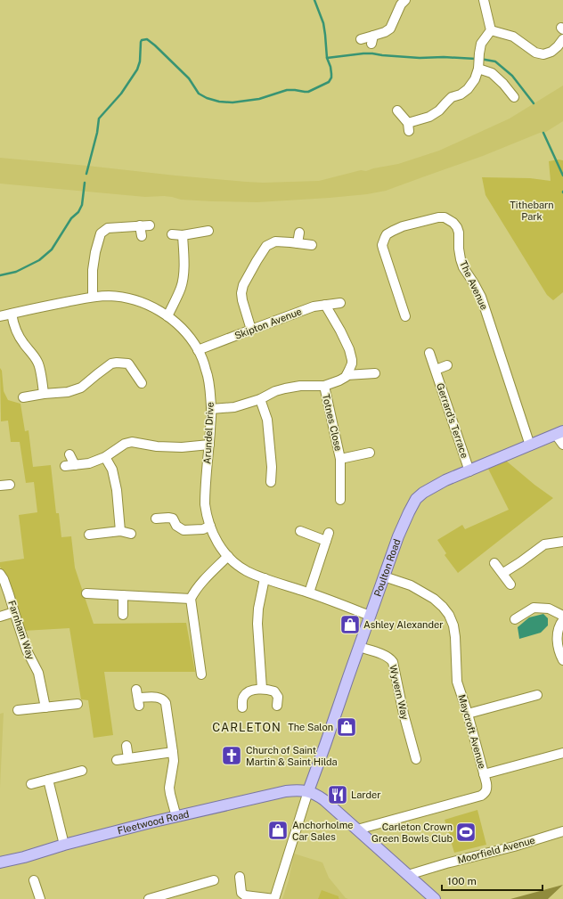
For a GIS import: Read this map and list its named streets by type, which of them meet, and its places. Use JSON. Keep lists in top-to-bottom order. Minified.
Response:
{"streets":{"main road":["Poulton Road","Fleetwood Road"],"street":["The Avenue","Skipton Avenue","Gerrard's Terrace","Totnes Close","Arundel Drive","Farnham Way","Wyvern Way","Maycroft Avenue","Moorfield Avenue"]},"crossings":[["The Avenue","Poulton Road"],["Skipton Avenue","Arundel Drive"],["Gerrard's Terrace","Poulton Road"],["Arundel Drive","Poulton Road"],["Poulton Road","Wyvern Way"],["Poulton Road","Maycroft Avenue"],["Poulton Road","Fleetwood Road"]],"districts":["CARLETON"],"parks":["Tithebarn Park"],"places":{"shop":["Ashley Alexander","The Salon","Anchorholme Car Sales"],"church":["Church of Saint Martin & Saint Hilda"],"restaurant":["Larder"],"sports":["Carleton Crown Green Bowls Club"]},"scale_bar":"100 m"}
